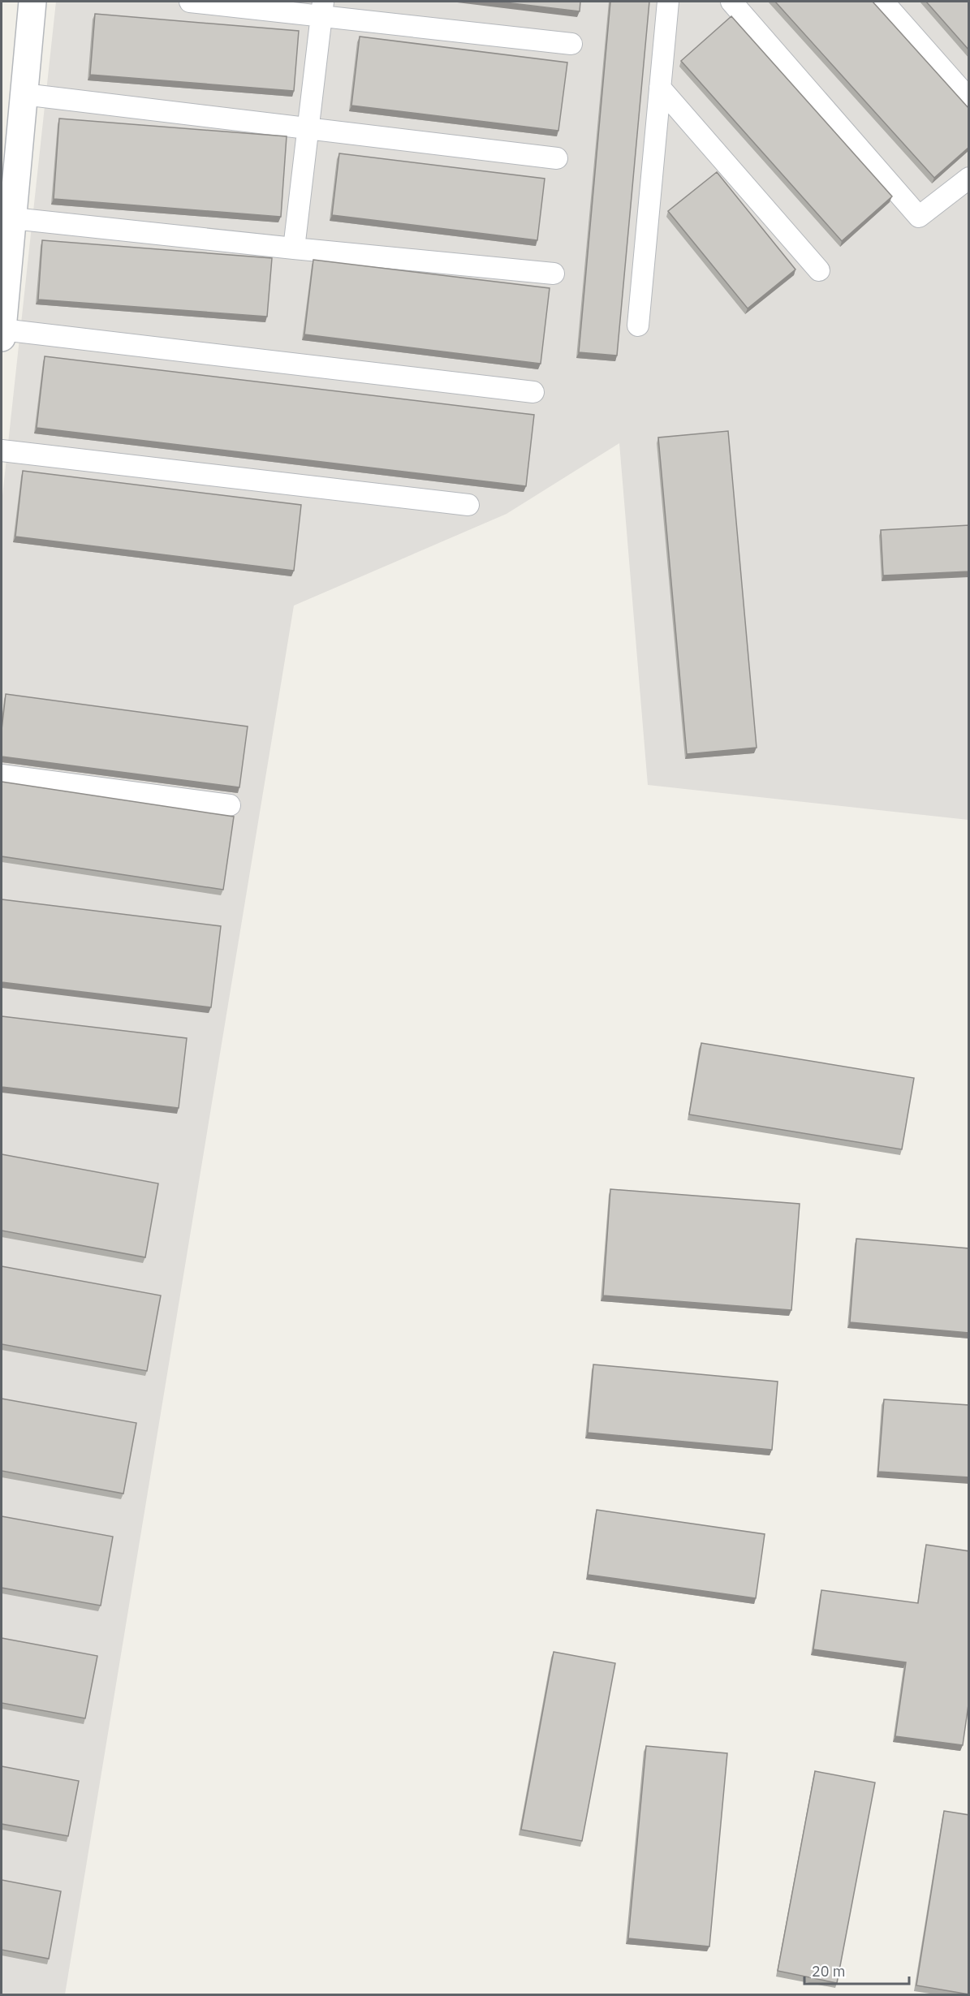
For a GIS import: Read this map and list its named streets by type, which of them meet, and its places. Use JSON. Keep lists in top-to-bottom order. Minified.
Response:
{"scale_bar":"20 m"}
